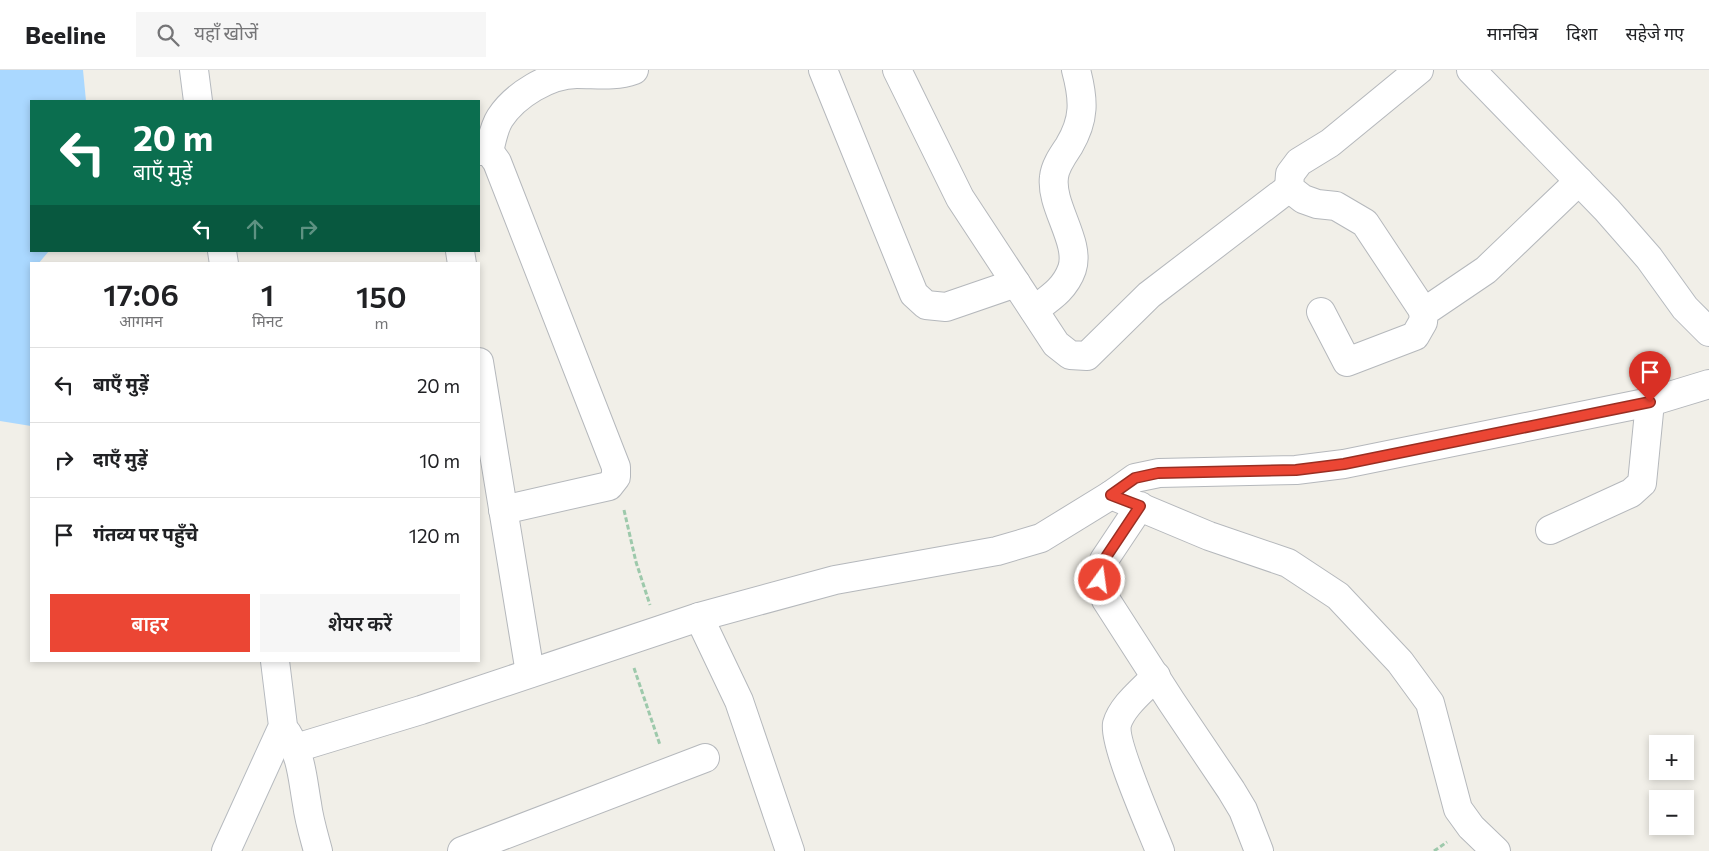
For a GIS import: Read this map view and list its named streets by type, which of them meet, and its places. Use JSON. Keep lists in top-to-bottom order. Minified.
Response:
{"page":{"header":"Beeline","search":"यहाँ खोजें","nav":["मानचित्र","दिशा","सहेजे गए"],"turn":["20 m","बाएँ मुड़ें"],"eta":["17:06","आगमन","1","मिनट","150","m"],"list":[{"name":"बाएँ मुड़ें","value":"20 m"},{"name":"दाएँ मुड़ें","value":"10 m"},{"name":"गंतव्य पर पहुँचे","value":"120 m"}],"buttons":["बाहर","शेयर करें"],"map_buttons":["+","−"]}}
